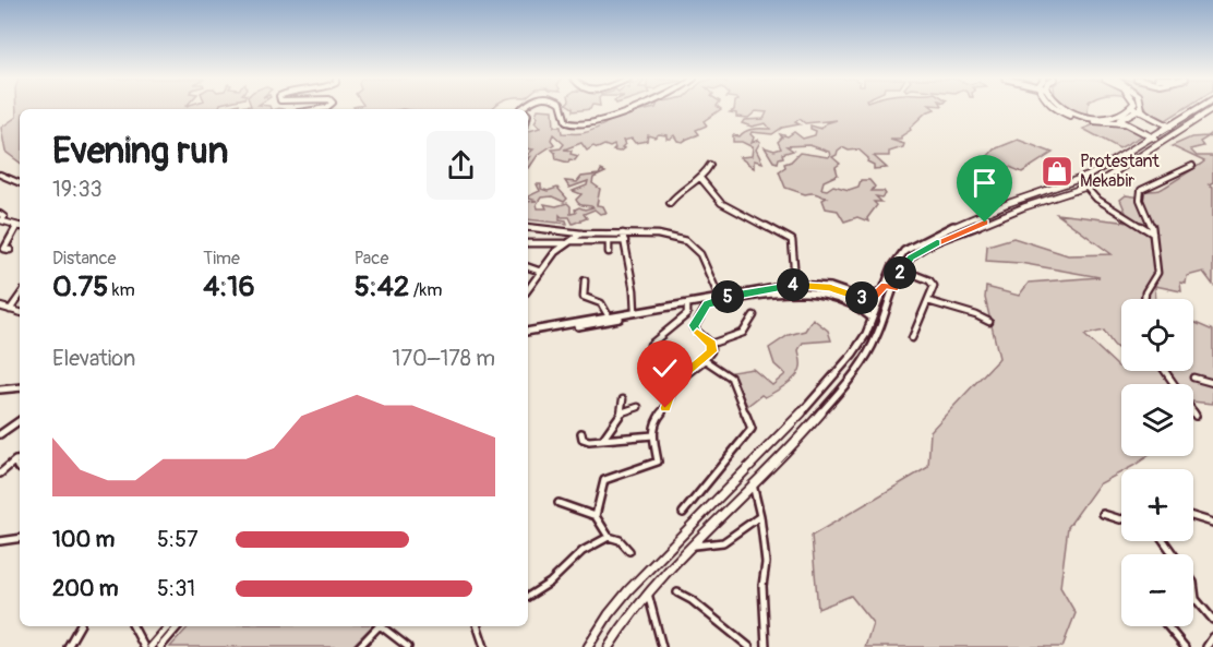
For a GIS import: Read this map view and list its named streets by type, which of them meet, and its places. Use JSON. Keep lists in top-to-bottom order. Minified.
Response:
{"places":{"shop":["Protestant Mekabir"]},"page":{"heading":["Evening run","19:33"],"stats":[["Distance","0.75 km"],["Time","4:16"],["Pace","5:42 /km"]],"pins":["2","4","5","3"],"map_buttons":["+","−"],"chart":["Elevation","170–178 m"],"list":[{"name":"100 m","note":"5:57"},{"name":"200 m","note":"5:31"}]}}
